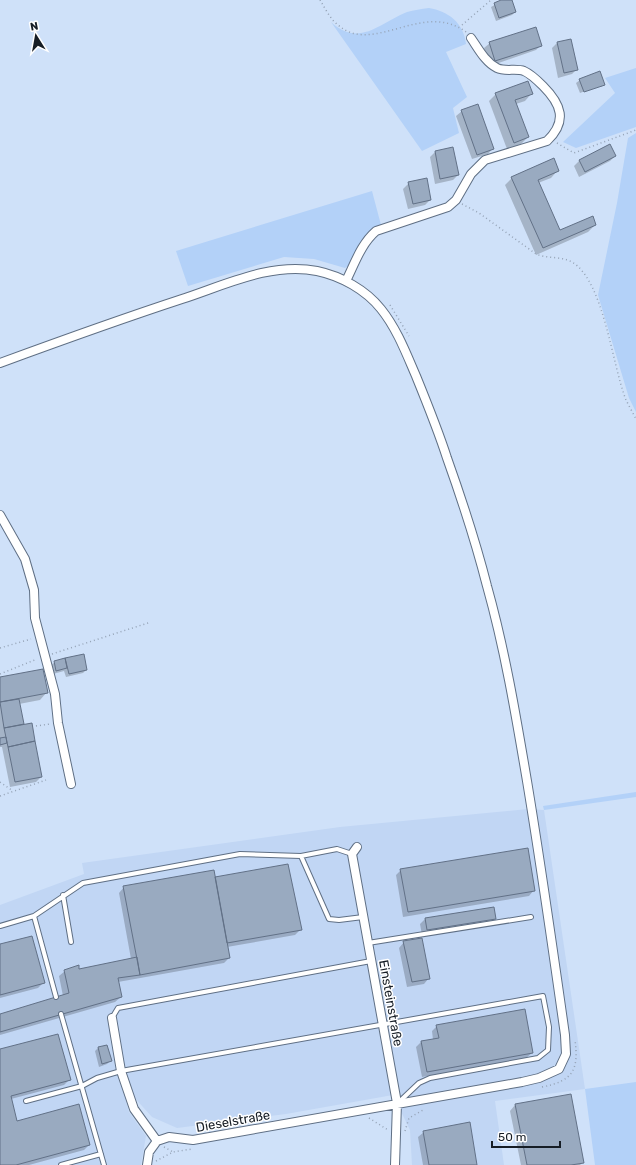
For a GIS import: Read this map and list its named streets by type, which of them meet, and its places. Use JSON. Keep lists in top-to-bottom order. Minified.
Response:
{"streets":{"street":["Einsteinstraße","Dieselstraße"]},"crossings":[["Einsteinstraße","Dieselstraße"]],"scale_bar":"50 m","north":"top"}
